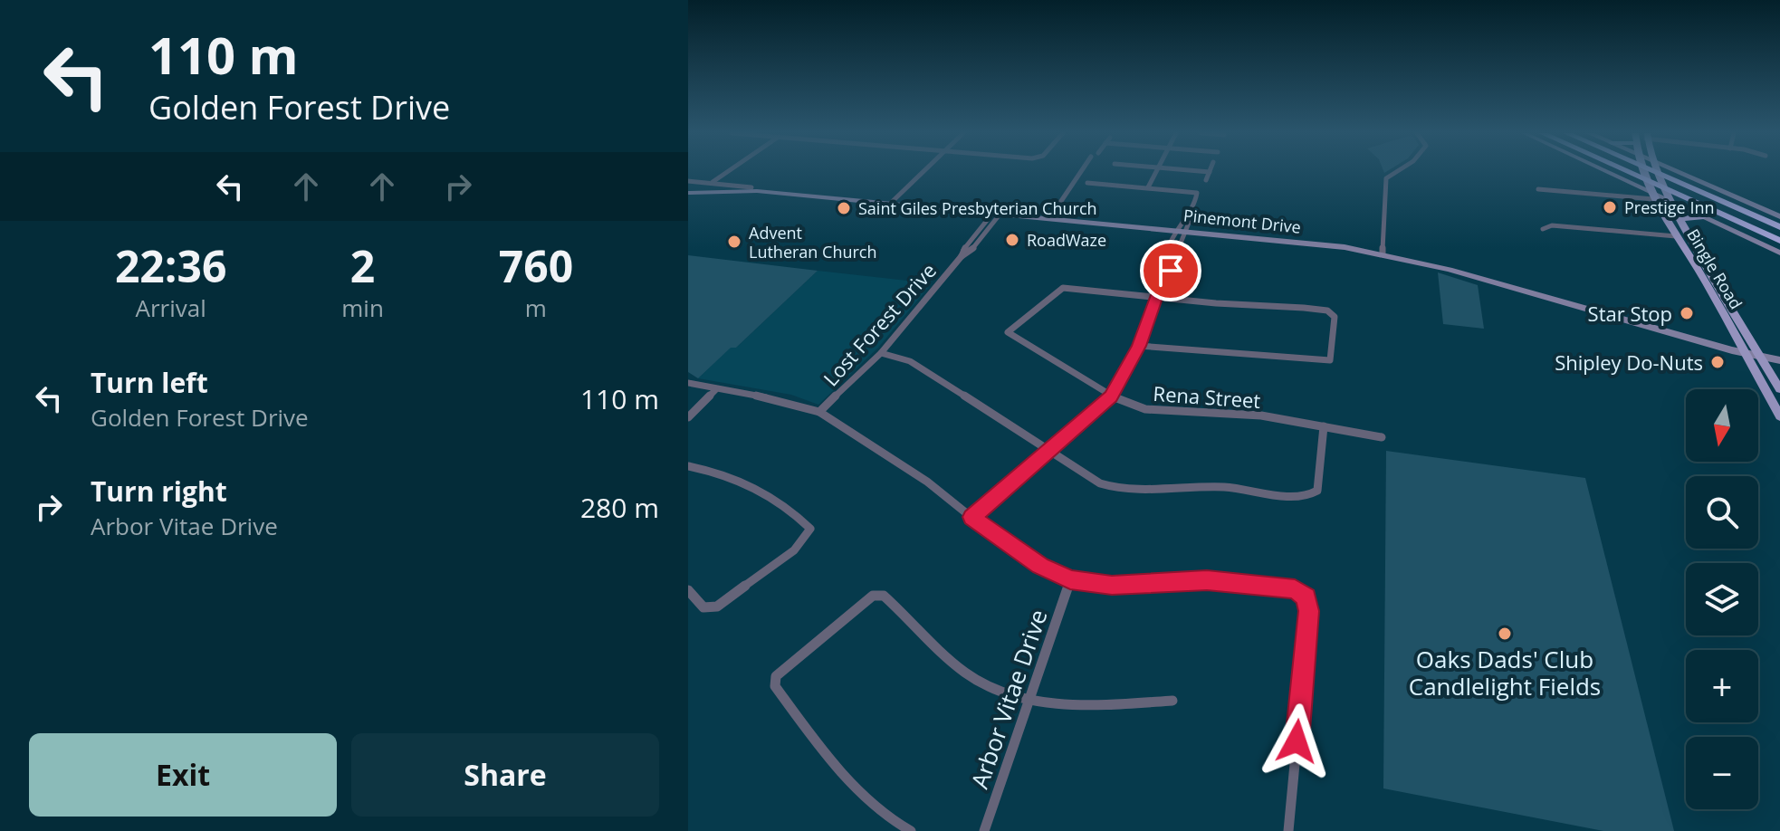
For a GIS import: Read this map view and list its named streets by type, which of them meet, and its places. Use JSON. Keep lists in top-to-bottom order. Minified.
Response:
{"streets":{"main road":["Pinemont Drive","Bingle Road"],"street":["Lost Forest Drive","Rena Street","Arbor Vitae Drive"]},"crossings":[["Pinemont Drive","Bingle Road"],["Pinemont Drive","Lost Forest Drive"]],"places":["Prestige Inn","Saint Giles Presbyterian Church","RoadWaze","Advent Lutheran Church","Star Stop","Shipley Do-Nuts","Oaks Dads' Club Candlelight Fields"],"north":"bottom","page":{"turn":["110 m","Golden Forest Drive"],"eta":["22:36","Arrival","2","min","760","m"],"list":[{"name":"Turn left","note":"Golden Forest Drive","value":"110 m"},{"name":"Turn right","note":"Arbor Vitae Drive","value":"280 m"}],"map_buttons":["+","−"],"buttons":["Exit","Share"]}}
